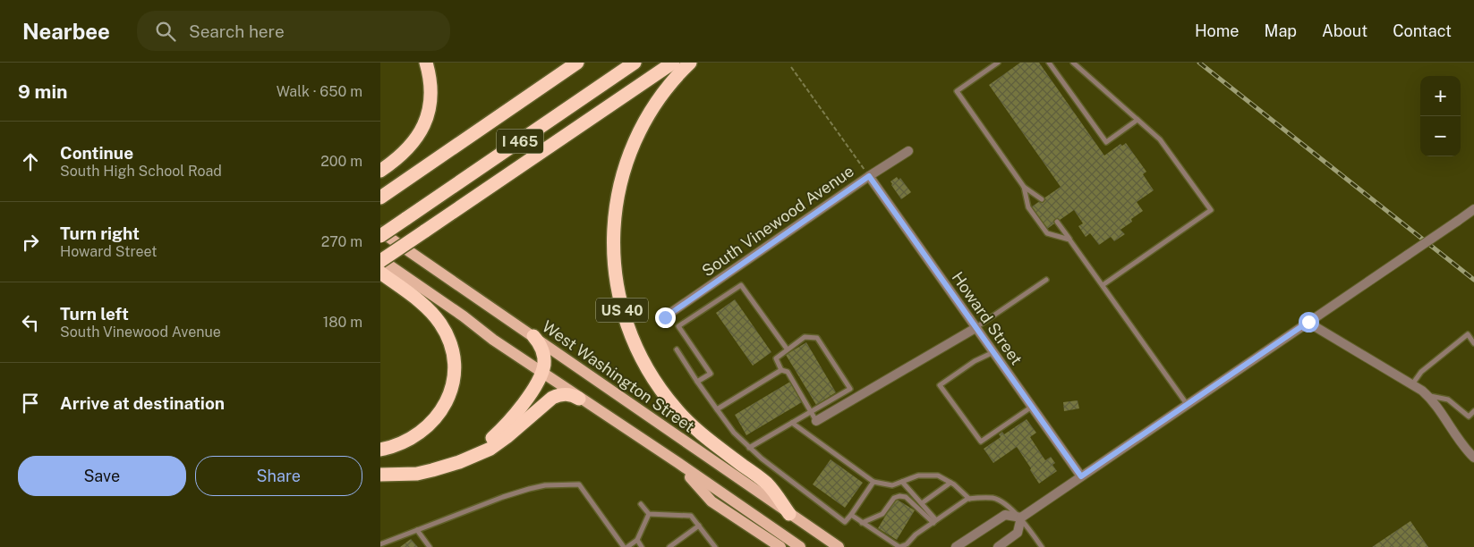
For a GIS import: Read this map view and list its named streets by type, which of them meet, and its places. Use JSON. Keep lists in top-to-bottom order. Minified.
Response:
{"streets":{"highway":["I 465","US 40"],"main road":["West Washington Street"],"street":["South Vinewood Avenue","Howard Street"]},"crossings":[["South Vinewood Avenue","Howard Street"],["US 40","West Washington Street"]],"page":{"header":"Nearbee","search":"Search here","nav":["Home","Map","About","Contact"],"heading":["9 min","Walk · 650 m"],"map_buttons":["+","−"],"list":[["Continue","South High School Road","200 m"],["Turn right","Howard Street","270 m"],["Turn left","South Vinewood Avenue","180 m"],"Arrive at destination"],"buttons":["Save","Share"]}}
